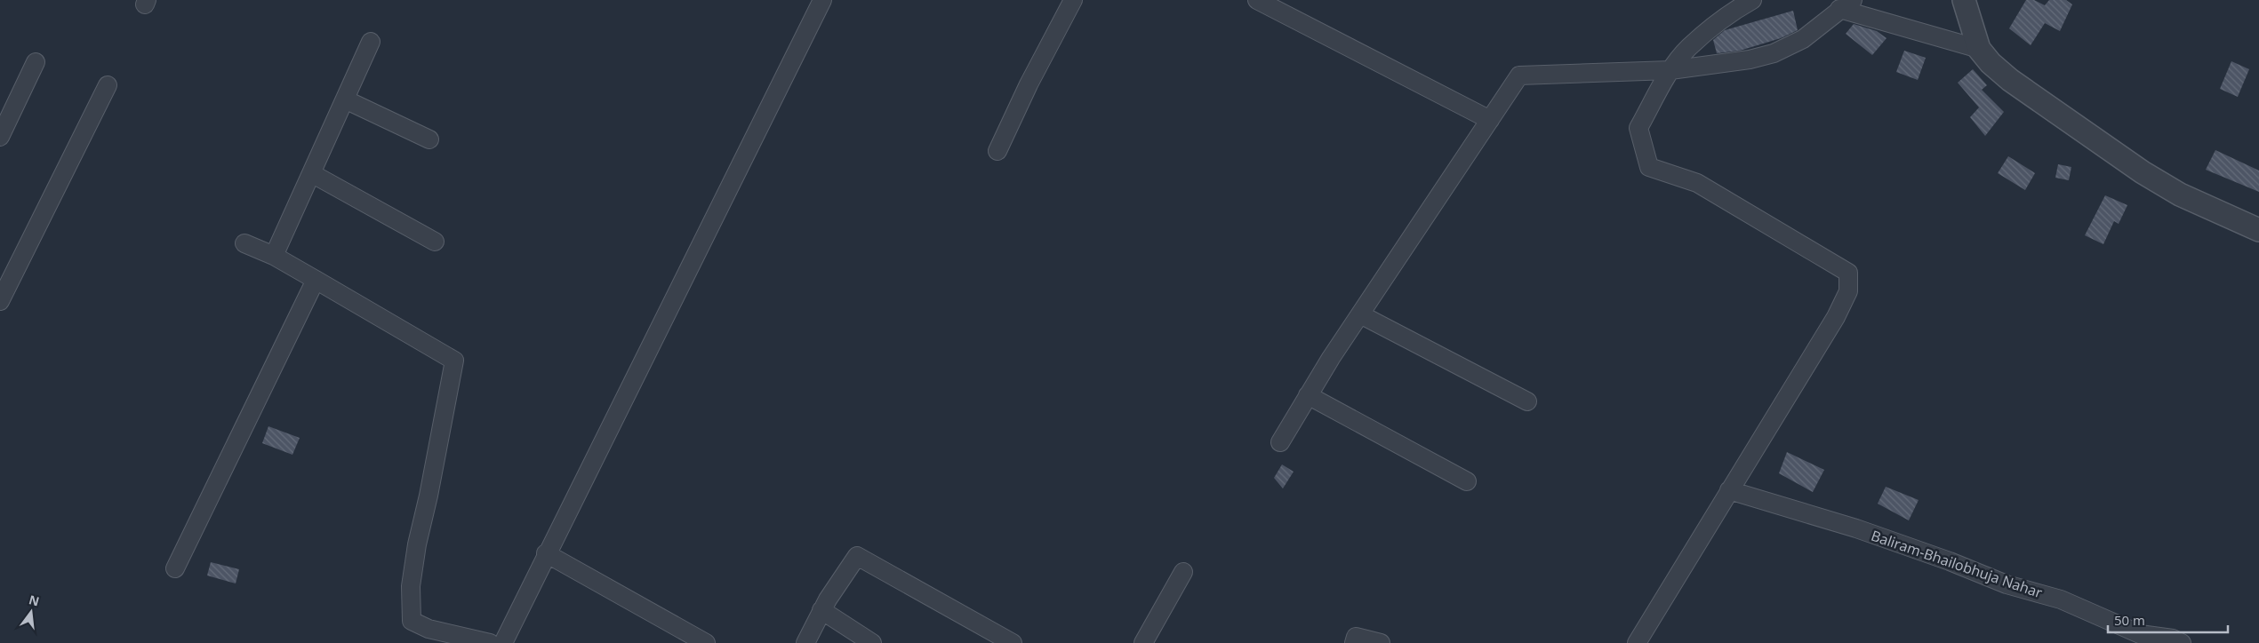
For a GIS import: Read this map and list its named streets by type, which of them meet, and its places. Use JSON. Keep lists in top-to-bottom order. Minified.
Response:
{"streets":{"street":["Baliram-Bhailobhuja Nahar"]},"scale_bar":"50 m","north":"top"}
